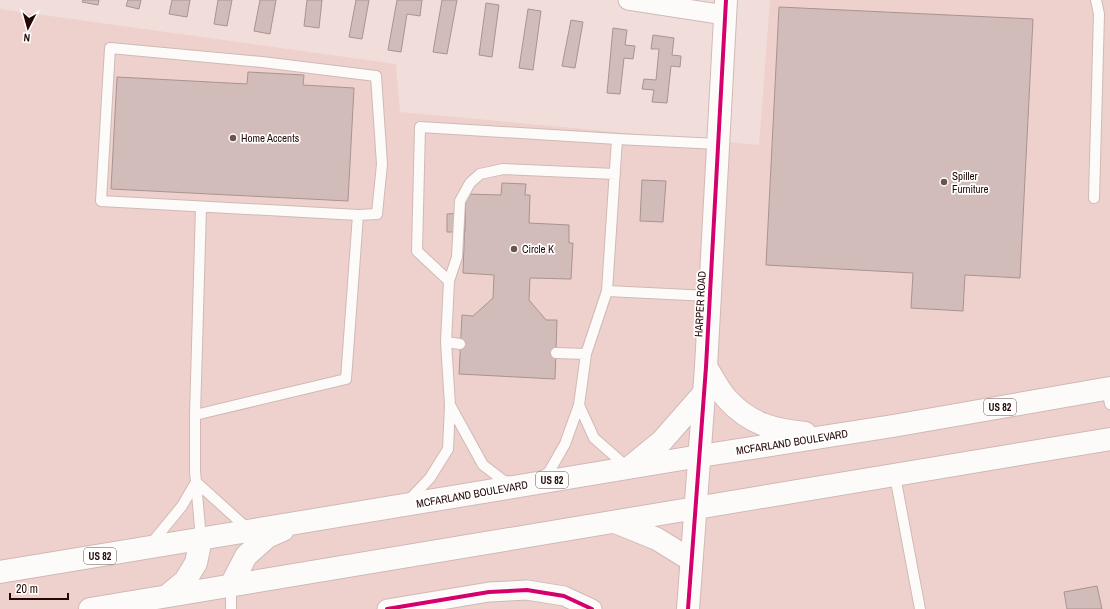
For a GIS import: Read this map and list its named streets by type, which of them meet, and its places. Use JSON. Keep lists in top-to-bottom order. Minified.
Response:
{"streets":{"main road":["HARPER ROAD","US 82","MCFARLAND BOULEVARD"]},"crossings":[["HARPER ROAD","MCFARLAND BOULEVARD"]],"places":["Home Accents","Spiller Furniture","Circle K"],"scale_bar":"20 m","north":"bottom"}
